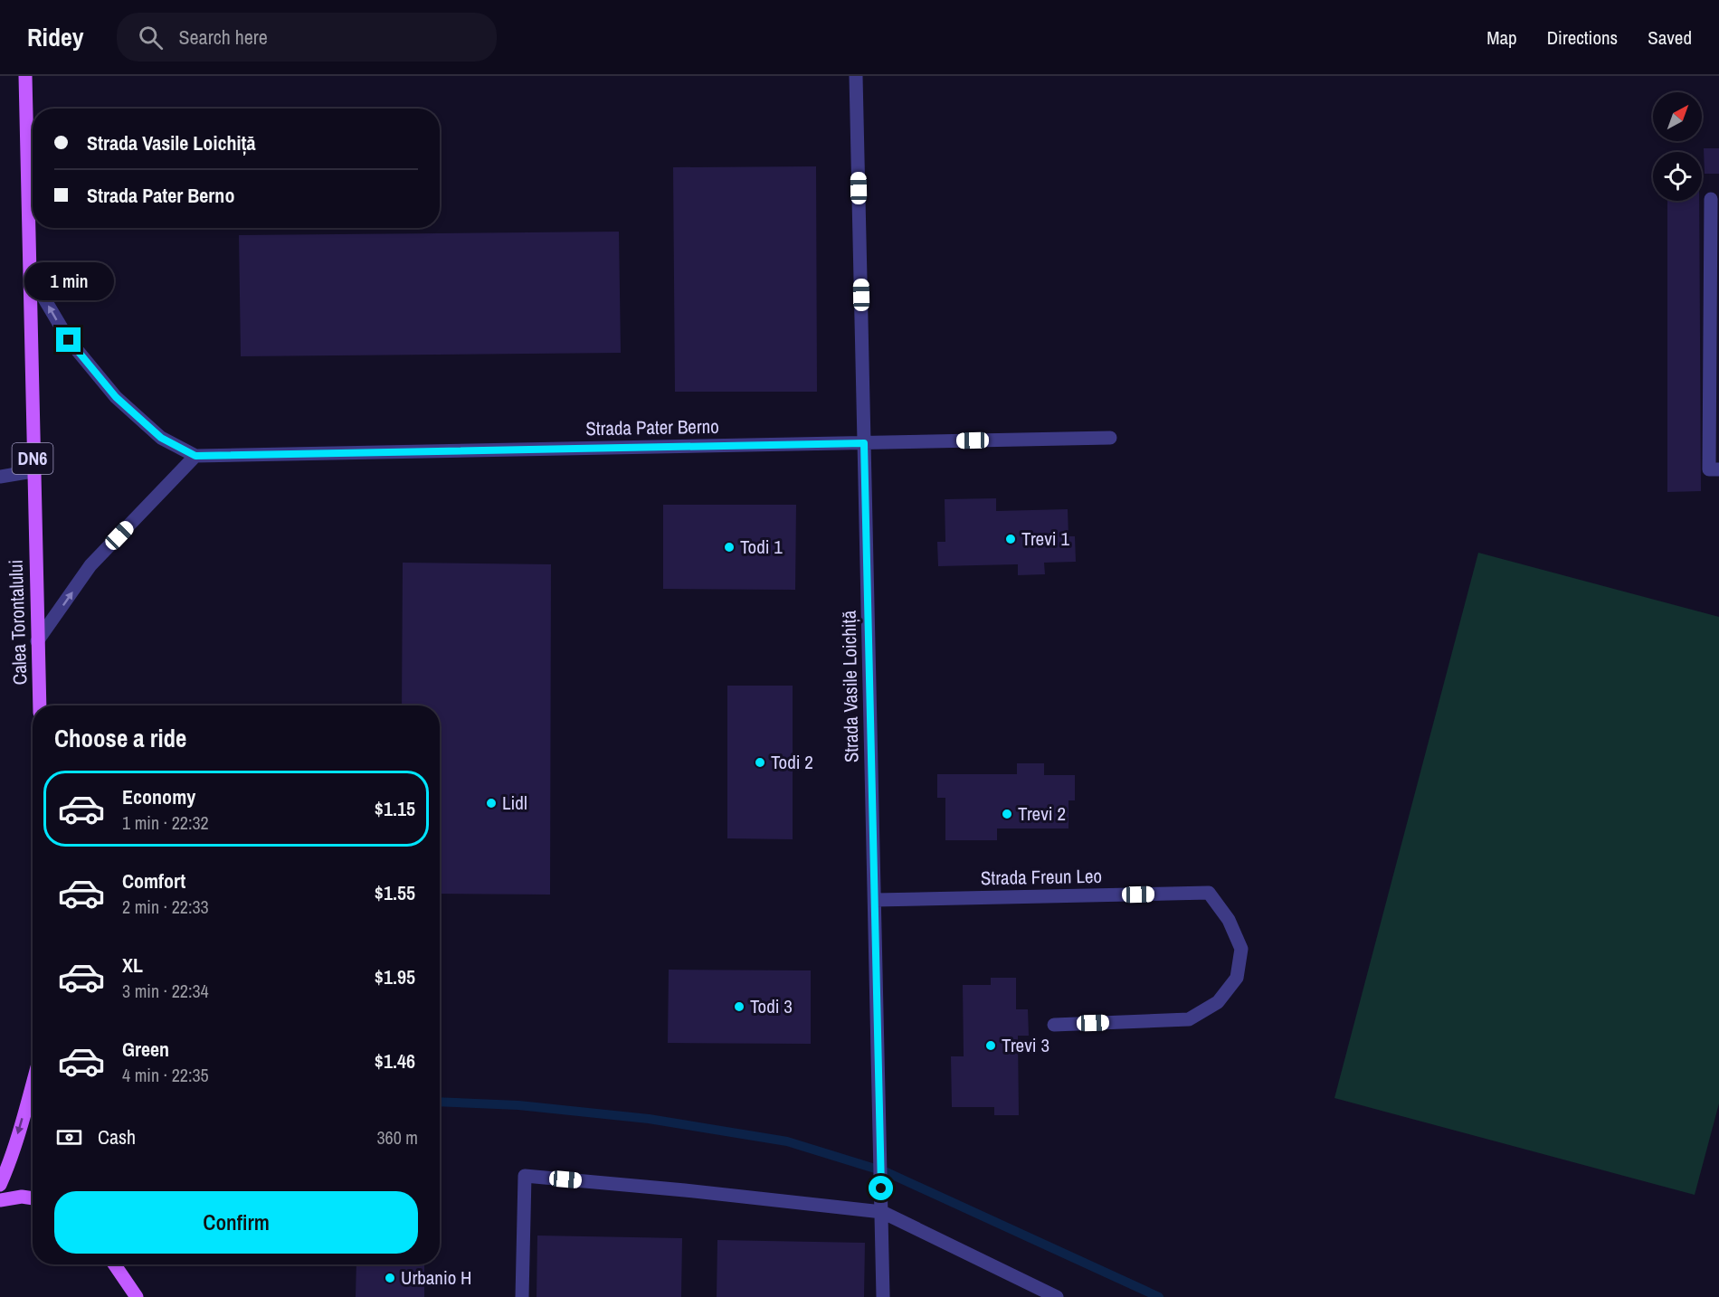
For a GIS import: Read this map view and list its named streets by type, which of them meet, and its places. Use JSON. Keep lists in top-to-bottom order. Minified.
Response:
{"streets":{"main road":["DN6","Calea Torontalului"],"street":["Strada Pater Berno","Strada Vasile Loichiță","Strada Freun Leo"]},"crossings":[["Strada Pater Berno","Calea Torontalului"],["Strada Pater Berno","Strada Vasile Loichiță"],["Strada Vasile Loichiță","Strada Freun Leo"]],"places":["Trevi 1","Todi 1","Todi 2","Lidl","Trevi 2","Todi 3","Trevi 3","Urbanio H"],"north":"top right","page":{"header":"Ridey","search":"Search here","nav":["Map","Directions","Saved"],"banner":["Strada Vasile Loichiță","Strada Pater Berno"],"bubble":"1 min","heading":"Choose a ride","list":[{"name":"Economy","note":"1 min · 22:32","value":"$1.15"},{"name":"Comfort","note":"2 min · 22:33","value":"$1.55"},{"name":"XL","note":"3 min · 22:34","value":"$1.95"},{"name":"Green","note":"4 min · 22:35","value":"$1.46"}],"pay":["Cash","360 m"],"buttons":"Confirm"}}
